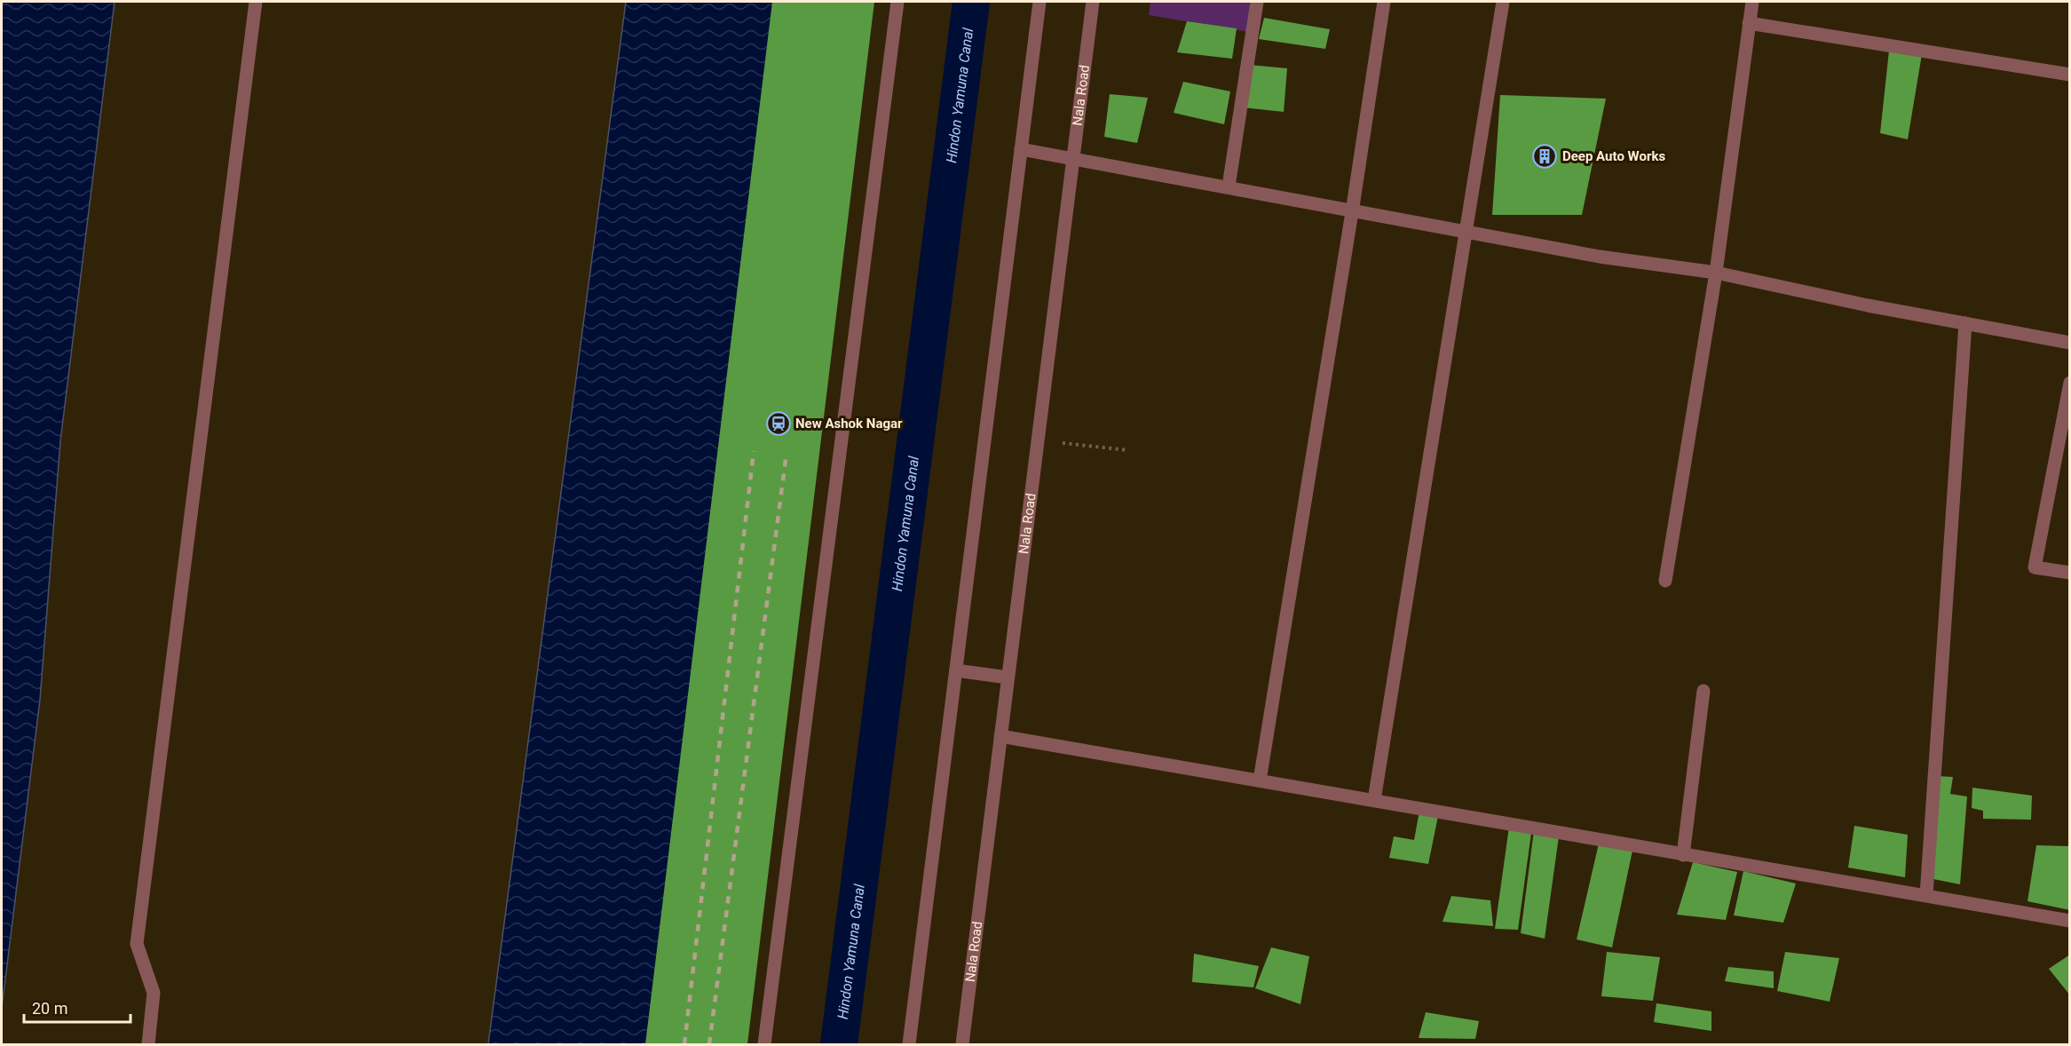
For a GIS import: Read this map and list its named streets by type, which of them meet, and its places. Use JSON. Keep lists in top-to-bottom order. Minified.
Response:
{"streets":{"street":["Nala Road"]},"water":["Hindon Yamuna Canal"],"places":{"building":["Deep Auto Works"],"station":["New Ashok Nagar"]},"scale_bar":"20 m"}
